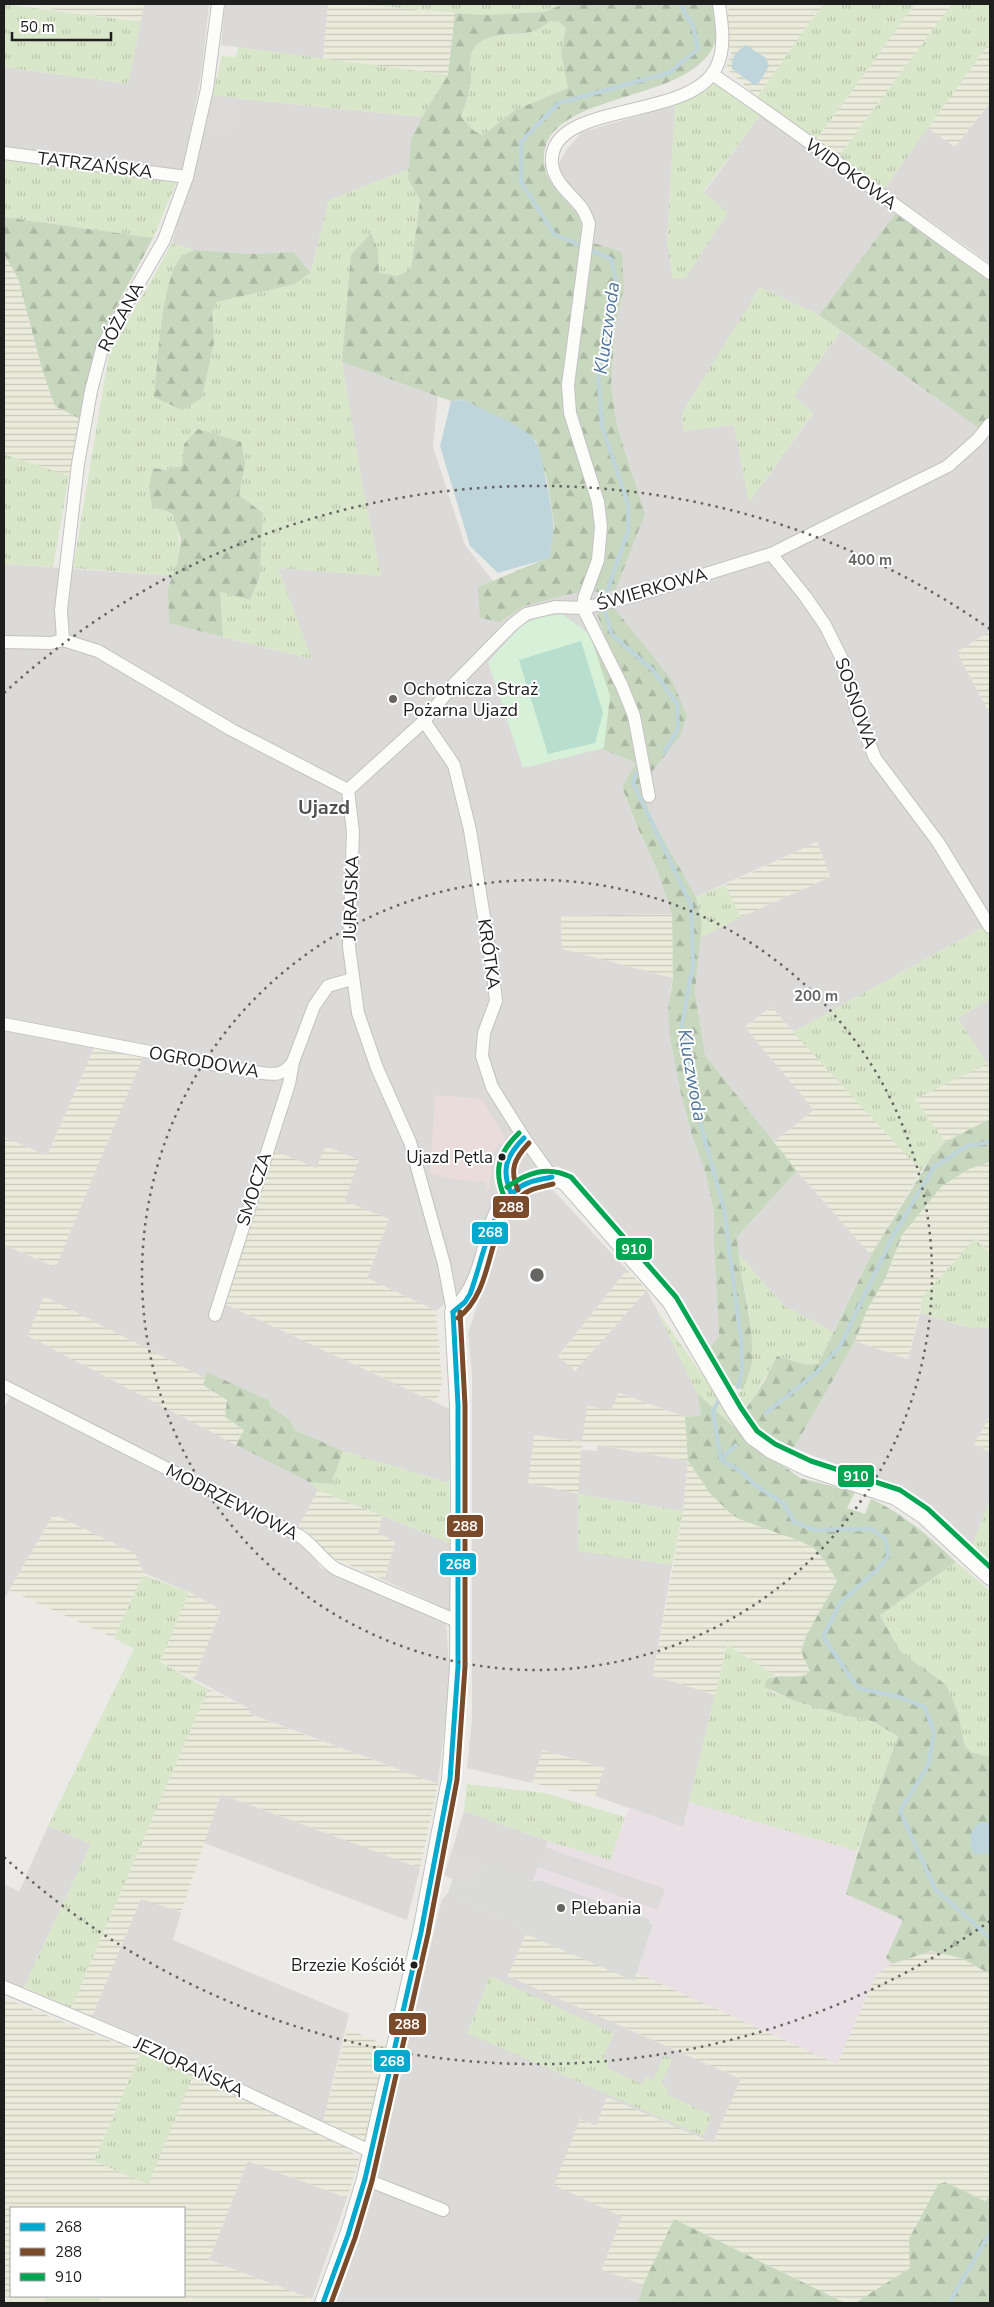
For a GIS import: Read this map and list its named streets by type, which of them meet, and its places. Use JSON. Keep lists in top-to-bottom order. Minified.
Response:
{"streets":{"street":["TATRZAŃSKA","WIDOKOWA","RÓŻANA","ŚWIERKOWA","SOSNOWA","JURAJSKA","KRÓTKA","OGRODOWA","SMOCZA","MODRZEWIOWA","JEZIORAŃSKA"]},"crossings":[["TATRZAŃSKA","RÓŻANA"],["ŚWIERKOWA","SOSNOWA"],["ŚWIERKOWA","JURAJSKA"],["ŚWIERKOWA","KRÓTKA"],["OGRODOWA","SMOCZA"]],"districts":["Ujazd"],"water":["Kluczwoda"],"places":["Ochotnicza Straż Pożarna Ujazd","Ujazd Pętla","Plebania","Brzezie Kościół"],"lines":["transit line 910","transit line 268","transit line 288"],"legend":["268","288","910"],"scale_bar":"50 m","rings":["400 m","200 m"]}
